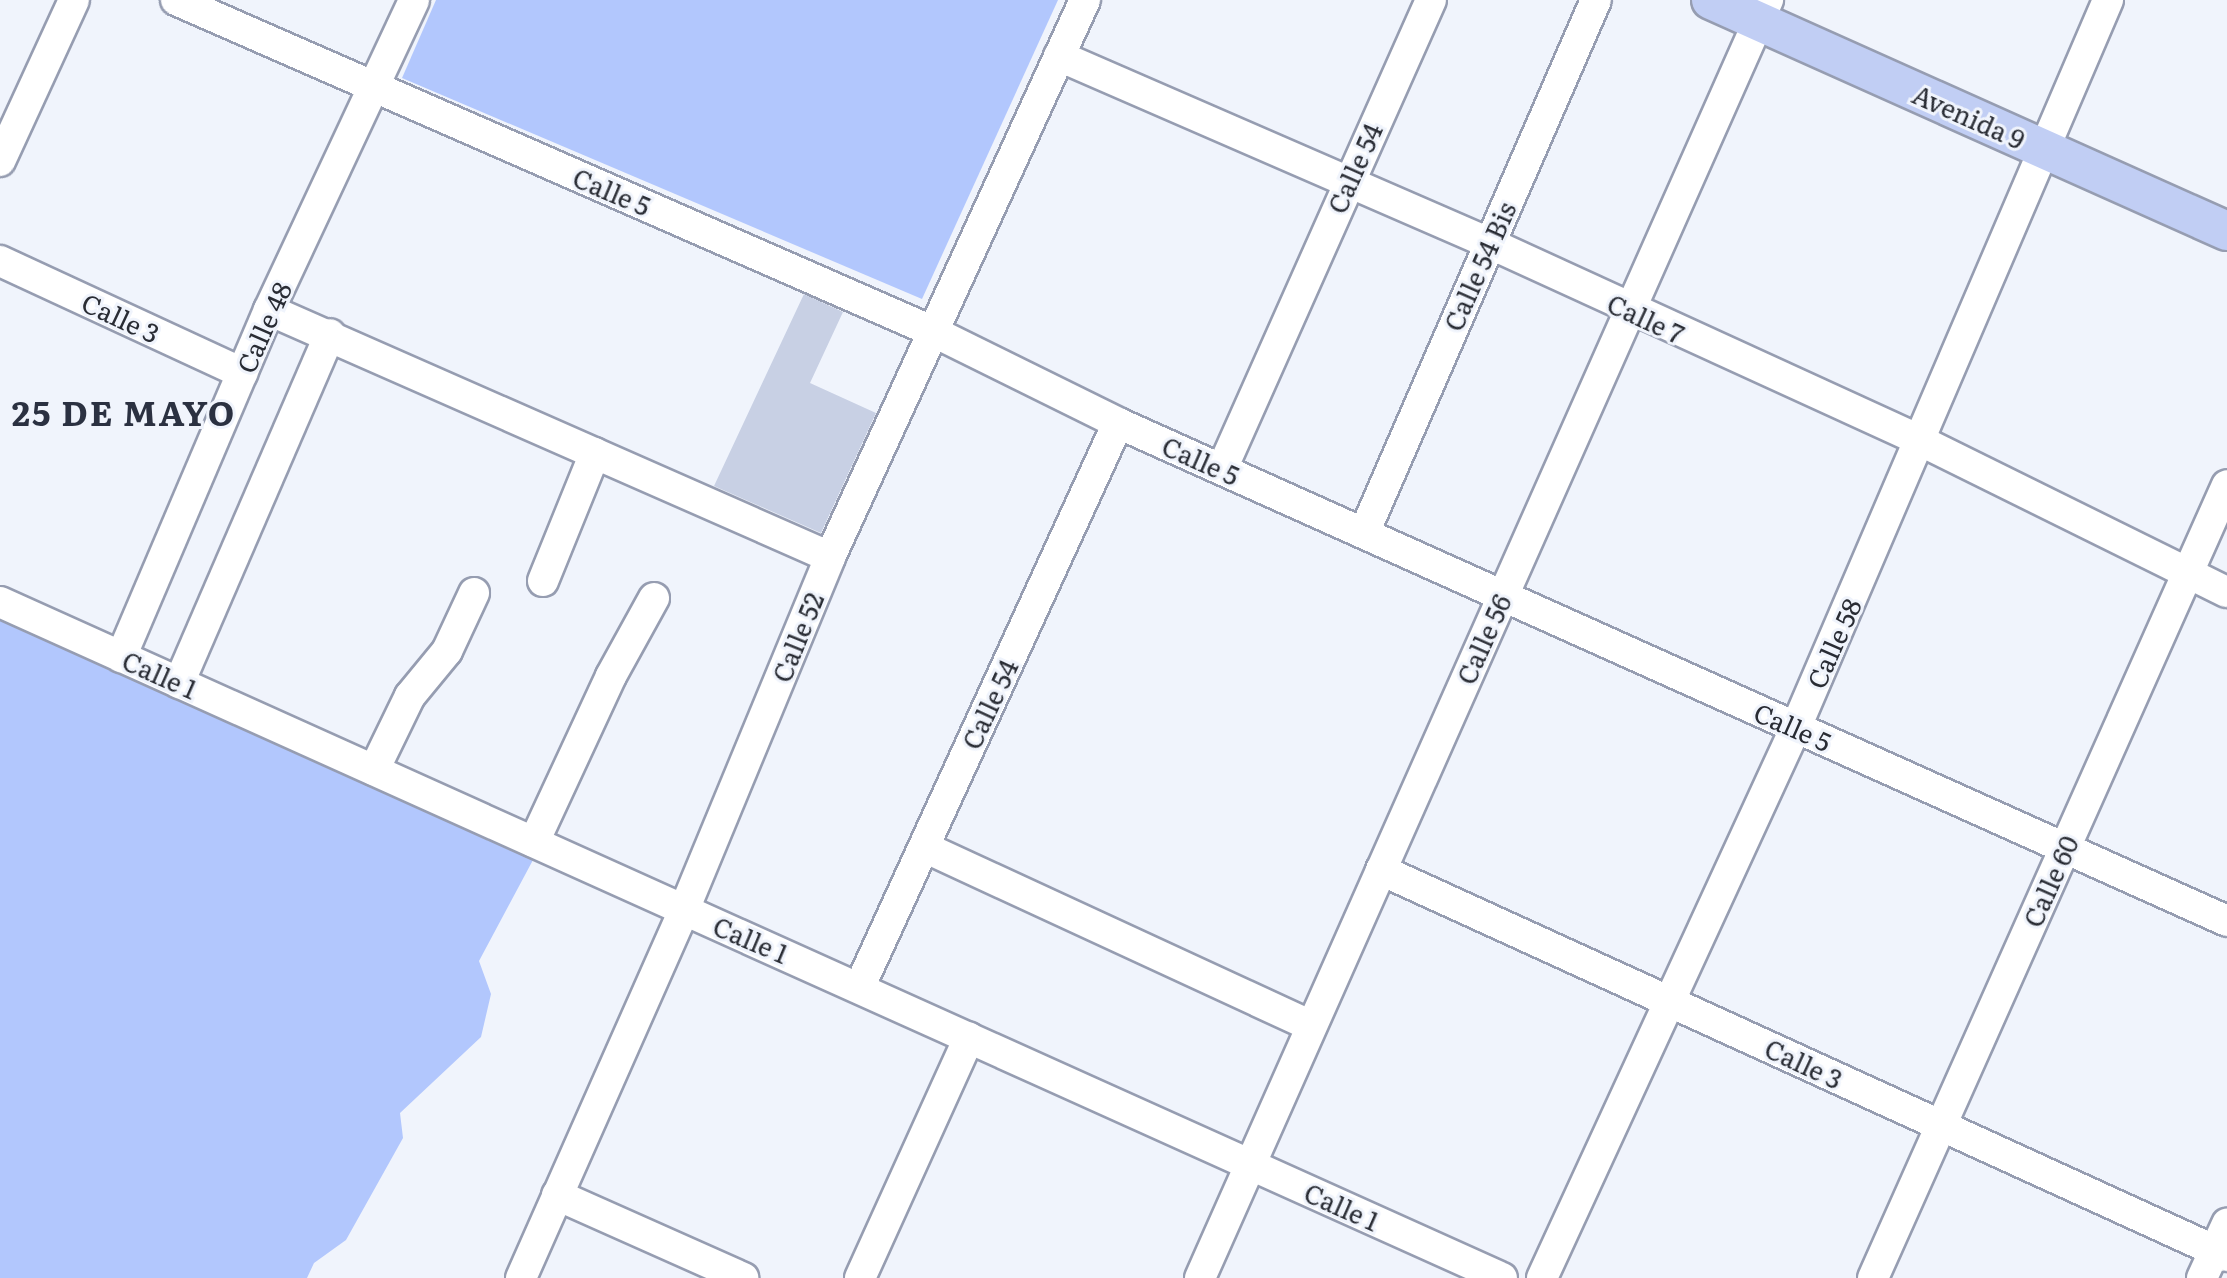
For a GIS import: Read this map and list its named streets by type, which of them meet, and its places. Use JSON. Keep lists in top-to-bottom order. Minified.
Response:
{"streets":{"main road":["Avenida 9"],"street":["Calle 54","Calle 5","Calle 54 Bis","Calle 3","Calle 7","Calle 48","Calle 52","Calle 56","Calle 58","Calle 1","Calle 60"]},"crossings":[["Avenida 9","Calle 56"],["Avenida 9","Calle 58"],["Calle 54","Calle 5"],["Calle 54","Calle 7"],["Calle 54","Calle 1"],["Calle 5","Calle 54 Bis"],["Calle 5","Calle 48"],["Calle 5","Calle 52"],["Calle 5","Calle 56"],["Calle 5","Calle 58"],["Calle 5","Calle 60"],["Calle 54 Bis","Calle 7"],["Calle 3","Calle 48"],["Calle 3","Calle 56"],["Calle 3","Calle 58"],["Calle 3","Calle 60"],["Calle 7","Calle 52"],["Calle 7","Calle 56"],["Calle 7","Calle 58"],["Calle 7","Calle 60"],["Calle 48","Calle 1"],["Calle 52","Calle 1"],["Calle 56","Calle 1"]],"districts":["25 DE MAYO"]}
